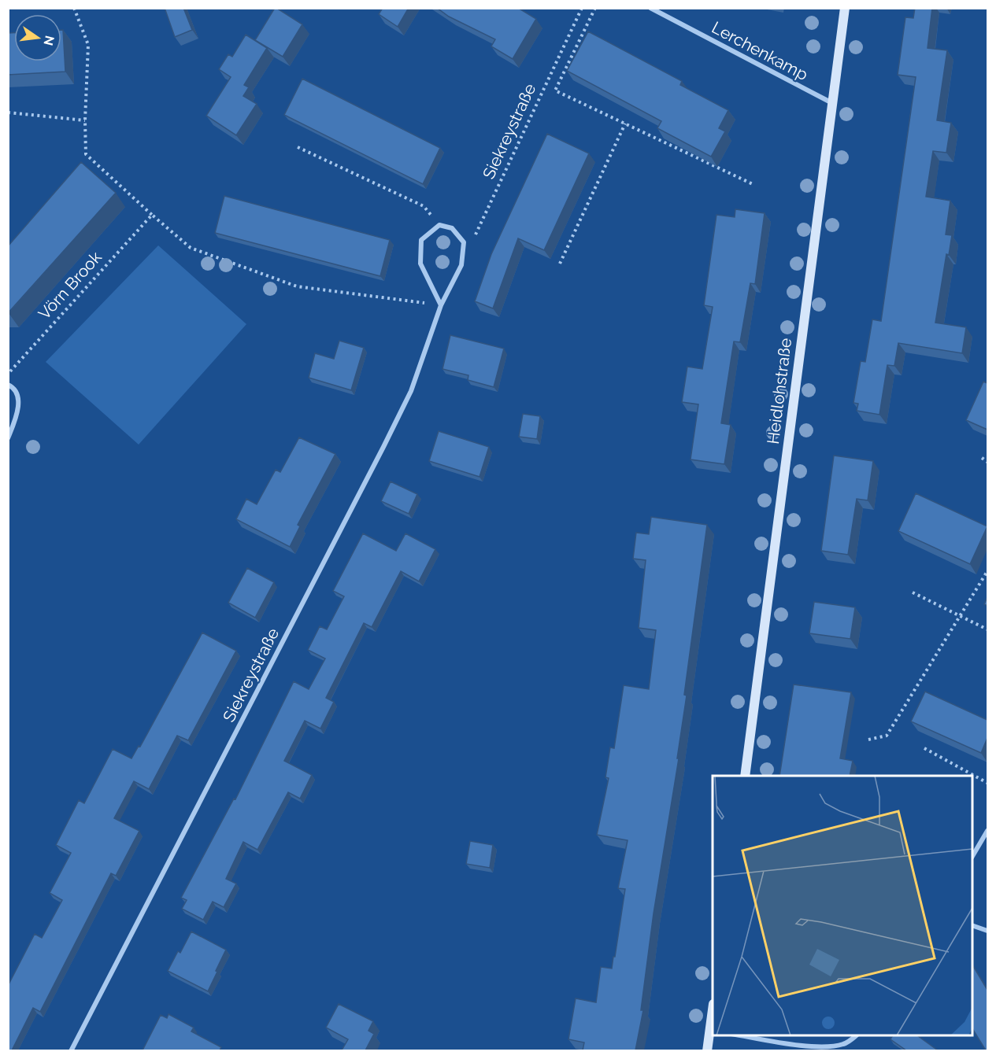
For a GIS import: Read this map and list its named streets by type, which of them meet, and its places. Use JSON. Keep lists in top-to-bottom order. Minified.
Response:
{"streets":{"main road":["Heidlohstraße"],"street":["Lerchenkamp","Siekreystraße"],"path":["Vörn Brook"]},"crossings":[["Lerchenkamp","Heidlohstraße"]],"north":"right"}
